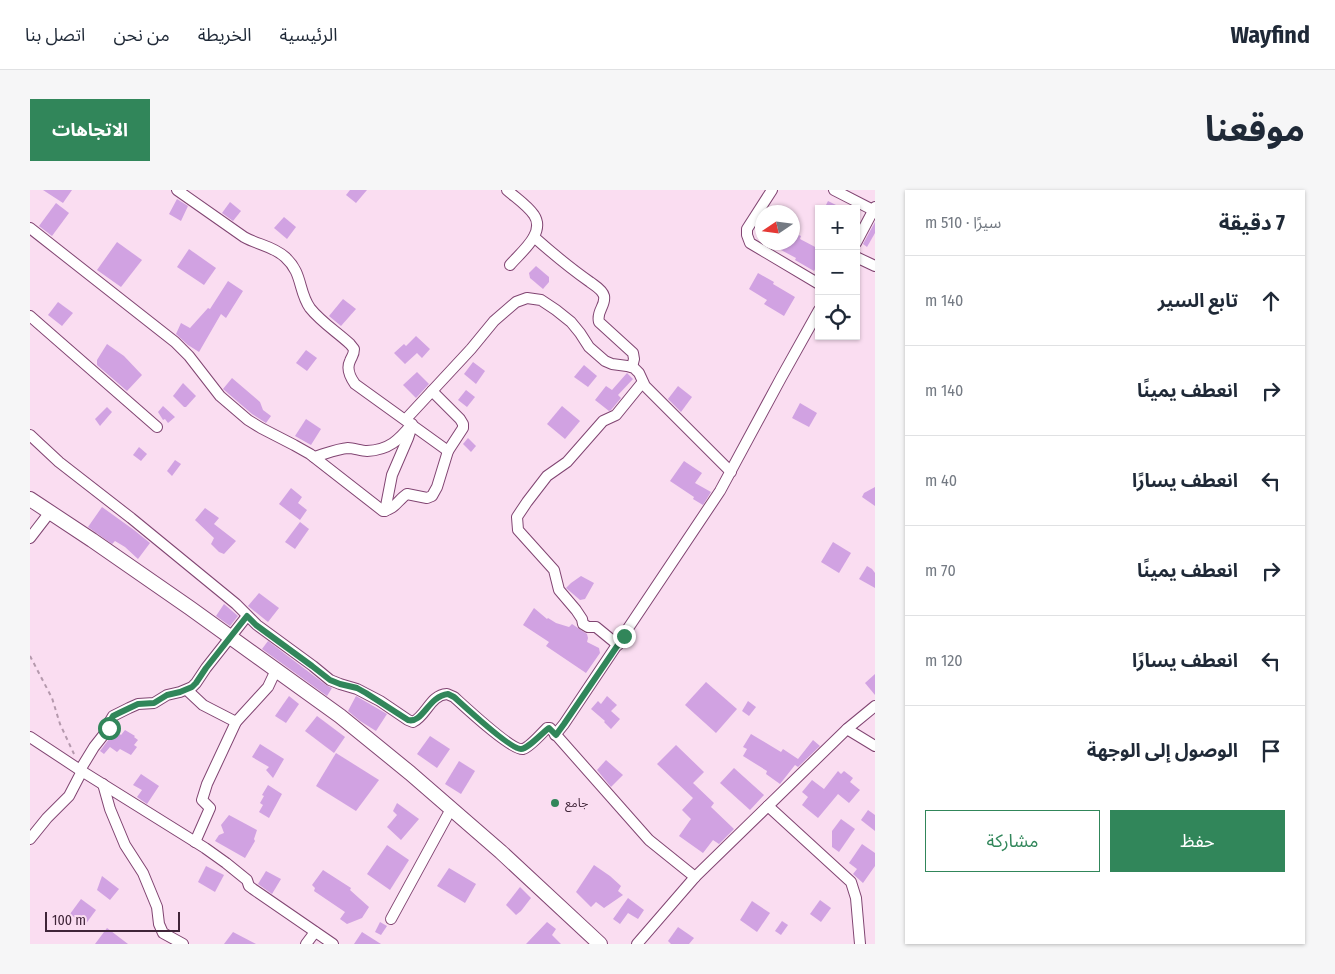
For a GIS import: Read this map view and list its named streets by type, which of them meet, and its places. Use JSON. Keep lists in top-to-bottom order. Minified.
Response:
{"places":["جامع"],"scale_bar":"100 m","north":"left","page":{"header":"Wayfind","nav":["الرئيسية","الخريطة","من نحن","اتصل بنا"],"title":"موقعنا","buttons":["الاتجاهات",["حفظ","مشاركة"]],"heading":["7 دقيقة","سيرًا · 510 m"],"map_buttons":["+","−"],"list":[["تابع السير","140 m"],["انعطف يمينًا","140 m"],["انعطف يسارًا","40 m"],["انعطف يمينًا","70 m"],["انعطف يسارًا","120 m"],"الوصول إلى الوجهة"],"scale":"100 m"}}
